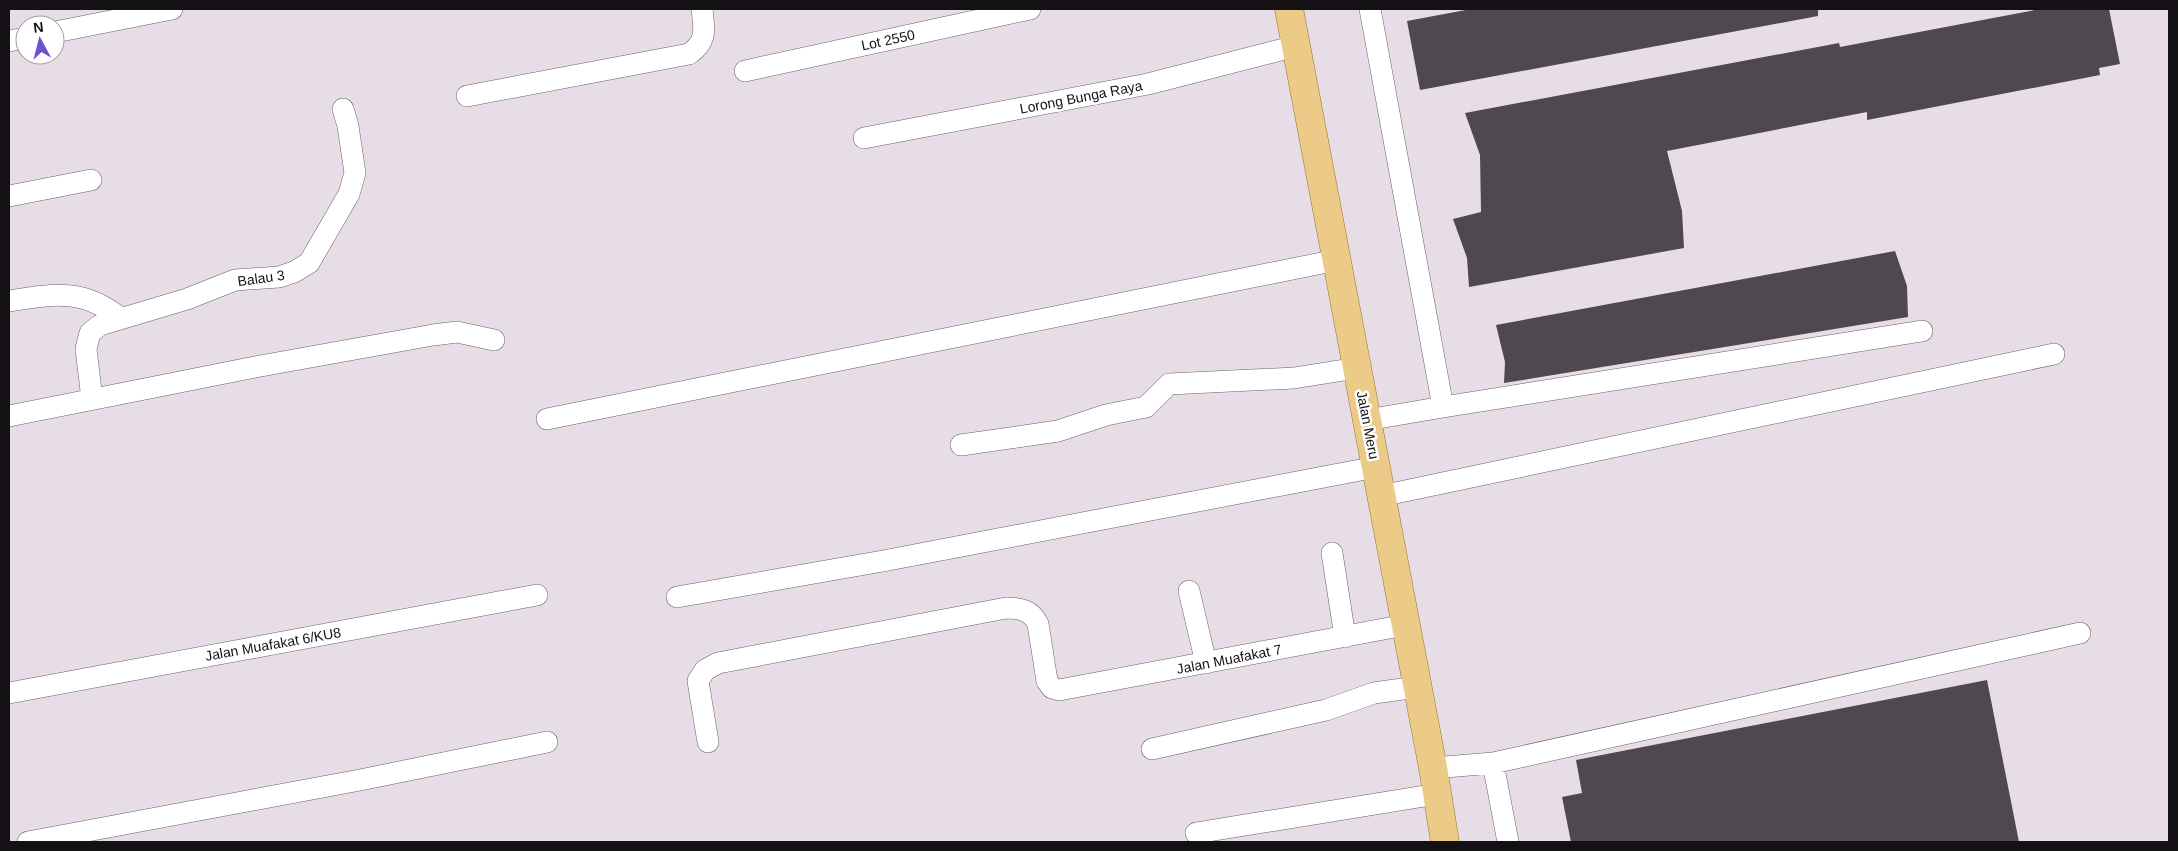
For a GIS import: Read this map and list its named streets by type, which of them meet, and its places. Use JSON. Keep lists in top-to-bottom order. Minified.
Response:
{"streets":{"main road":["Jalan Meru"],"street":["Lot 2550","Lorong Bunga Raya","Balau 3","Jalan Muafakat 6/KU8","Jalan Muafakat 7"]},"crossings":[["Lorong Bunga Raya","Jalan Meru"],["Jalan Meru","Jalan Muafakat 7"]],"north":"top"}
